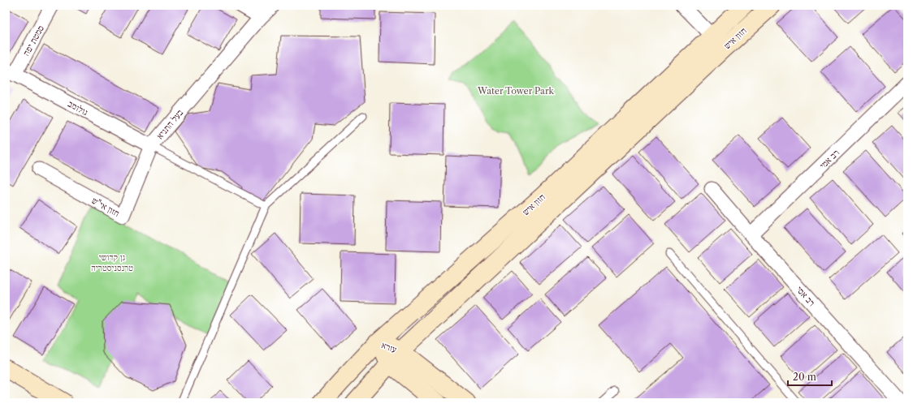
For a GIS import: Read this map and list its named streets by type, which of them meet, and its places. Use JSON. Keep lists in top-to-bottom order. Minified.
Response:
{"streets":{"street":["חזון איש","סמטת יפה","גולומב","בעל התניא","רב אמי","חזון אי\"ש","רב אסי","עזרא"]},"crossings":[["חזון איש","עזרא"],["סמטת יפה","גולומב"],["גולומב","בעל התניא"],["גולומב","חזון אי\"ש"],["בעל התניא","חזון אי\"ש"],["רב אמי","רב אסי"]],"parks":["Water Tower Park","גן קדושי טרנסניסטריה"],"scale_bar":"20 m"}
